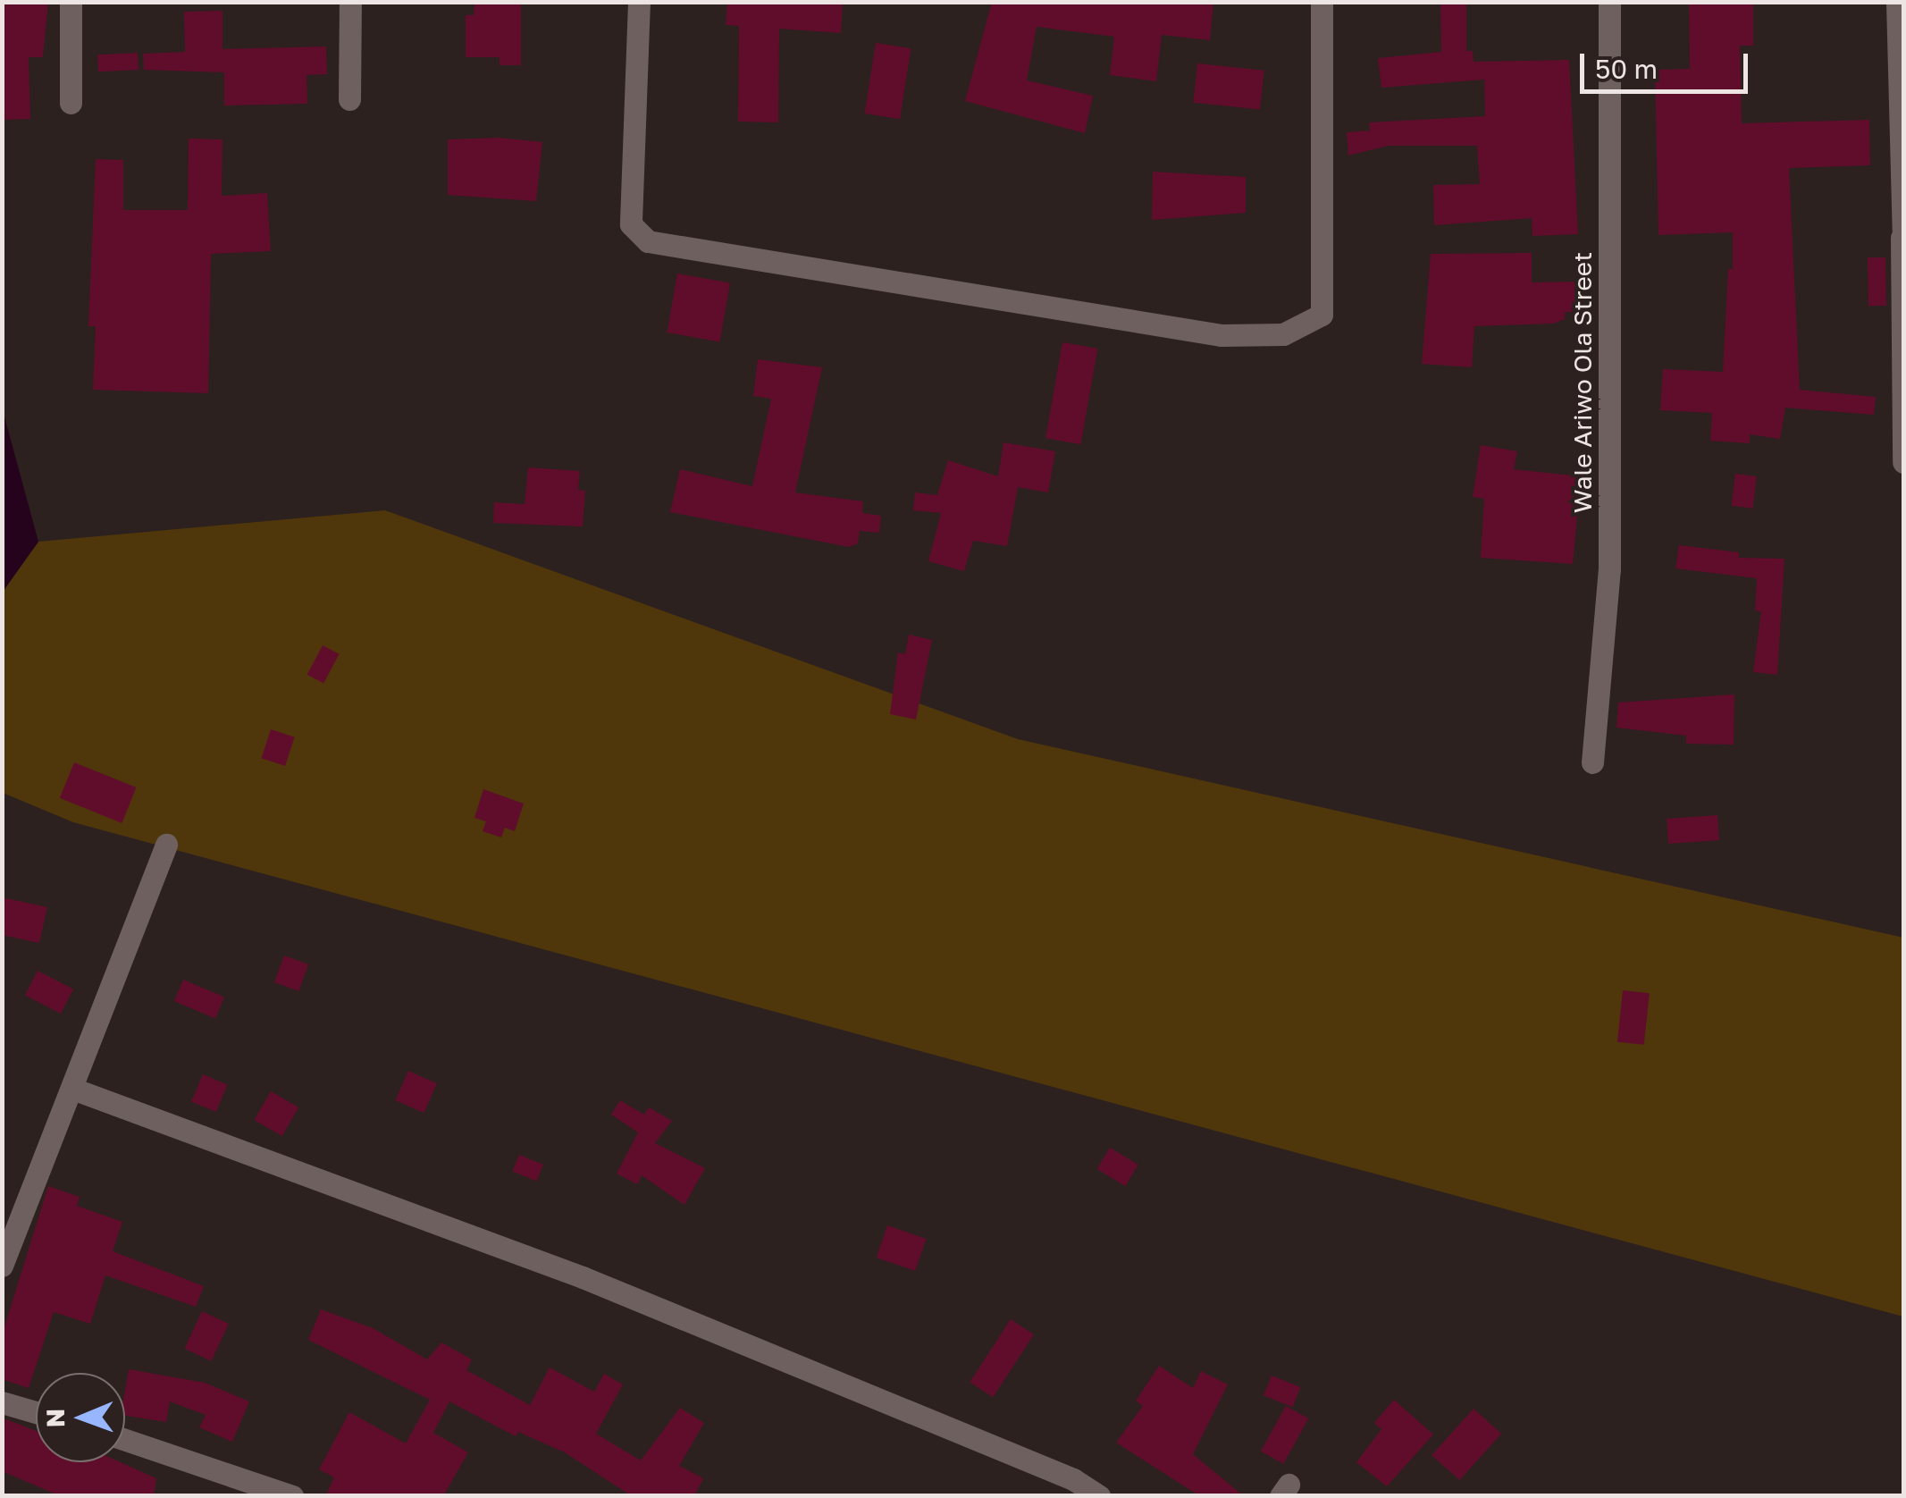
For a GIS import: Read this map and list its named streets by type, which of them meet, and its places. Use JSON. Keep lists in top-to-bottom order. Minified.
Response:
{"streets":{"street":["Wale Ariwo Ola Street"]},"scale_bar":"50 m","north":"left"}
